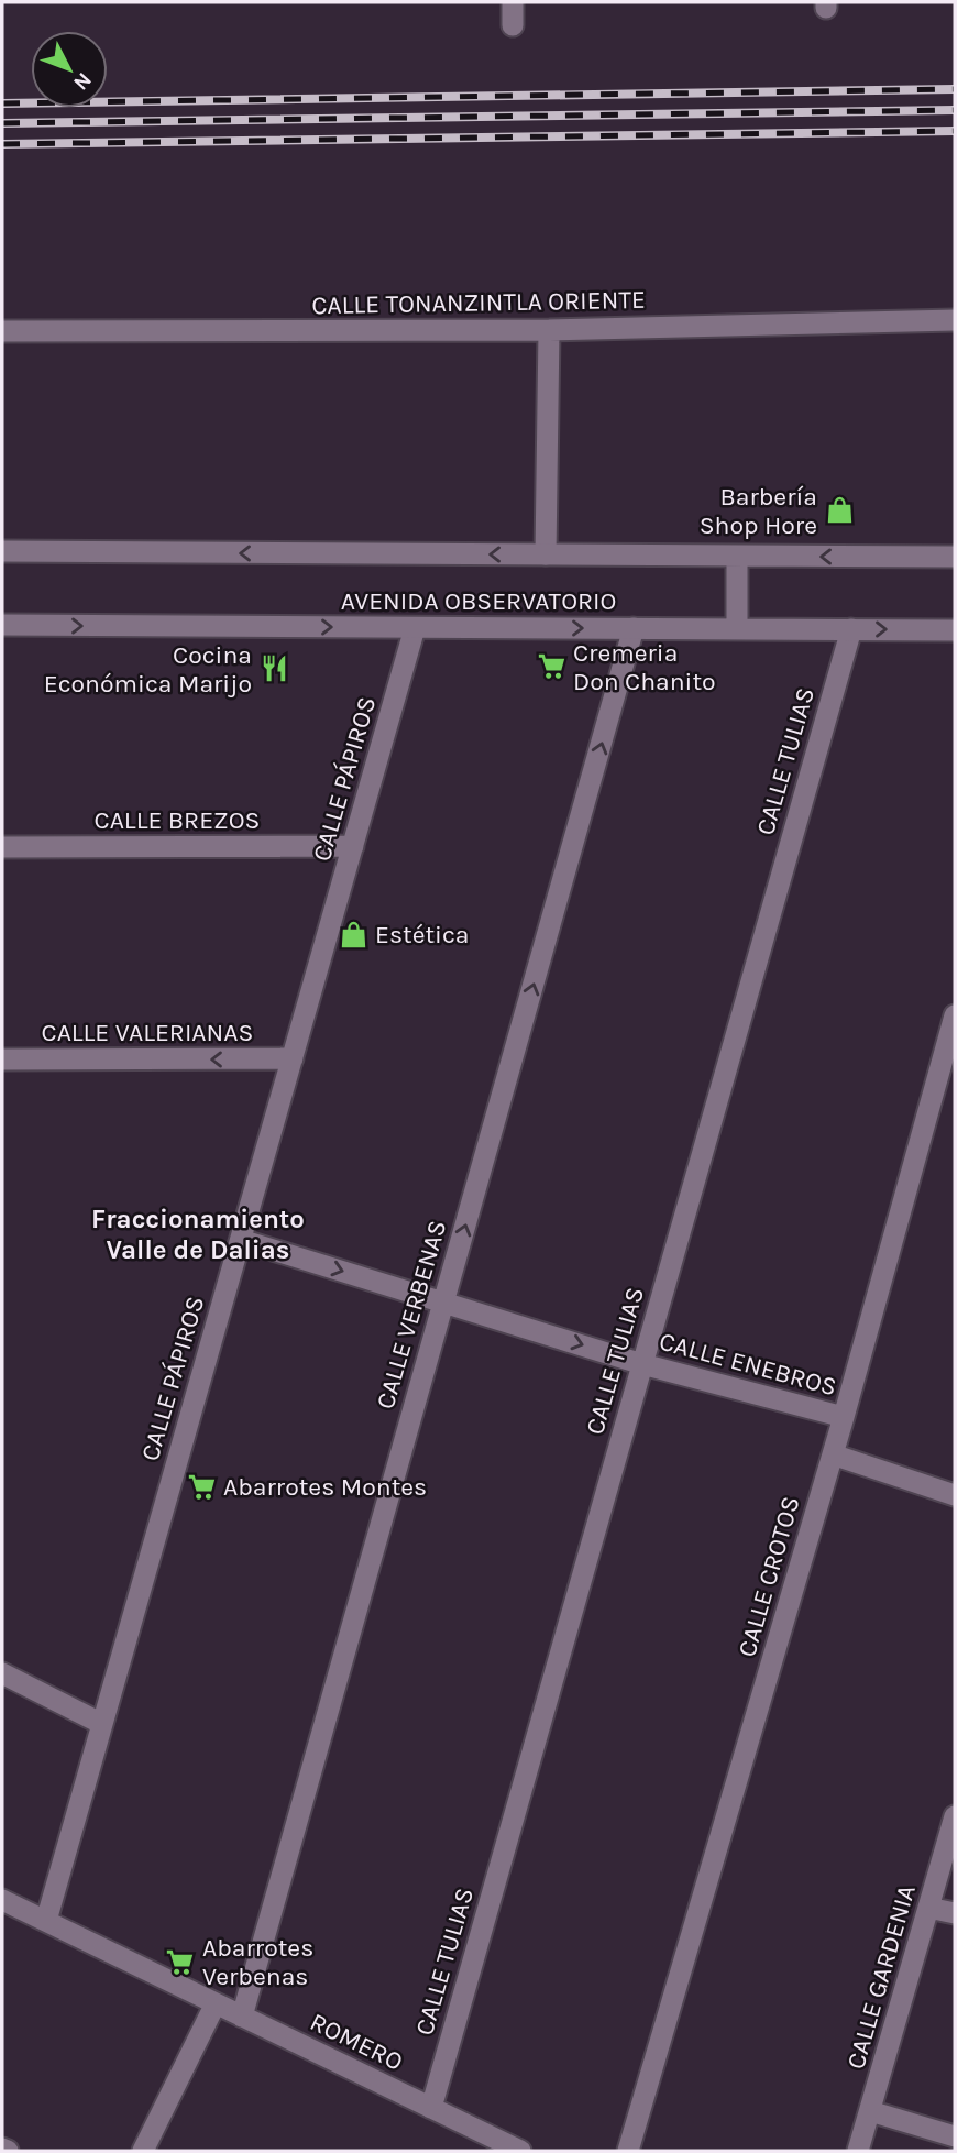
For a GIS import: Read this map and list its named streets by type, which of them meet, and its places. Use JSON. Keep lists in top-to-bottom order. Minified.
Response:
{"streets":{"street":["CALLE TONANZINTLA ORIENTE","AVENIDA OBSERVATORIO","CALLE TULIAS","CALLE PÁPIROS","CALLE BREZOS","CALLE VALERIANAS","CALLE VERBENAS","CALLE ENEBROS","CALLE CROTOS","CALLE GARDENIA","ROMERO"]},"crossings":[["AVENIDA OBSERVATORIO","CALLE TULIAS"],["AVENIDA OBSERVATORIO","CALLE PÁPIROS"],["AVENIDA OBSERVATORIO","CALLE VERBENAS"],["CALLE TULIAS","CALLE ENEBROS"],["CALLE TULIAS","ROMERO"],["CALLE PÁPIROS","CALLE BREZOS"],["CALLE PÁPIROS","CALLE VALERIANAS"],["CALLE PÁPIROS","CALLE ENEBROS"],["CALLE PÁPIROS","ROMERO"],["CALLE VERBENAS","CALLE ENEBROS"],["CALLE VERBENAS","ROMERO"],["CALLE ENEBROS","CALLE CROTOS"]],"one_way":["CALLE VALERIANAS","CALLE VERBENAS","CALLE ENEBROS"],"districts":["Fraccionamiento Valle de Dalias"],"places":{"shop":["Barbería Shop Hore","Estética"],"supermarket":["Cremeria Don Chanito","Abarrotes Montes","Abarrotes Verbenas"],"restaurant":["Cocina Económica Marijo"]},"north":"bottom right"}
